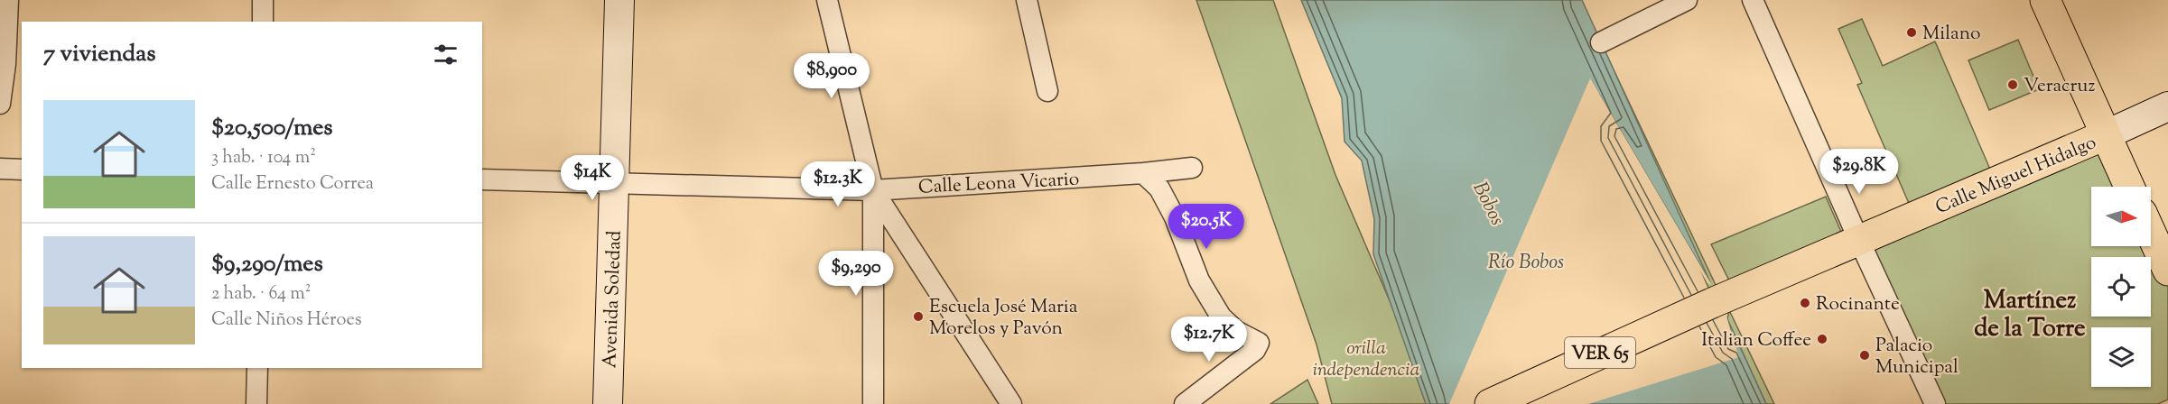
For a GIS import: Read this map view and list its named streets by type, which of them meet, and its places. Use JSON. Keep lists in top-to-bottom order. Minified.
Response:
{"streets":{"main road":["Calle Miguel Hidalgo","Avenida Soledad","VER 65"],"street":["Calle Leona Vicario"]},"crossings":[["Calle Leona Vicario","Avenida Soledad"]],"districts":["Martínez de la Torre"],"water":["Bobos","Río Bobos"],"parks":["orilla independencia"],"places":["Milano","Veracruz","Rocinante","Escuela José Maria Morelos y Pavón","Italian Coffee","Palacio Municipal"],"north":"right","page":{"heading":"7 viviendas","price":["$8,900","$29.8K","$14K","$12.3K","$20.5K","$9,290","$12.7K"],"list":[{"name":"$20,500/mes","note":"3 hab. · 104 m² · Calle Ernesto Correa"},{"name":"$9,290/mes","note":"2 hab. · 64 m² · Calle Niños Héroes"}]}}
